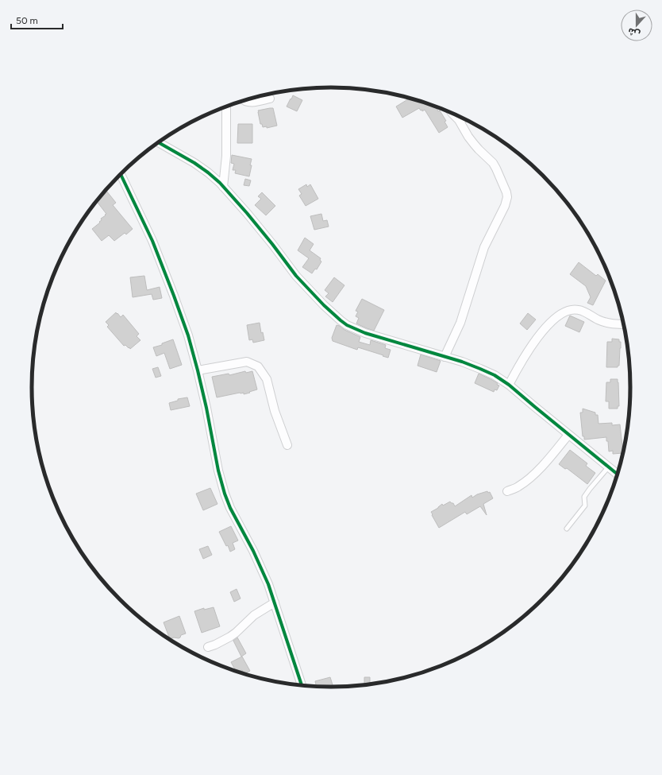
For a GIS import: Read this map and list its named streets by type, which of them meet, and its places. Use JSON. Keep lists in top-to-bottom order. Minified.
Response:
{"scale_bar":"50 m","north":"bottom"}
